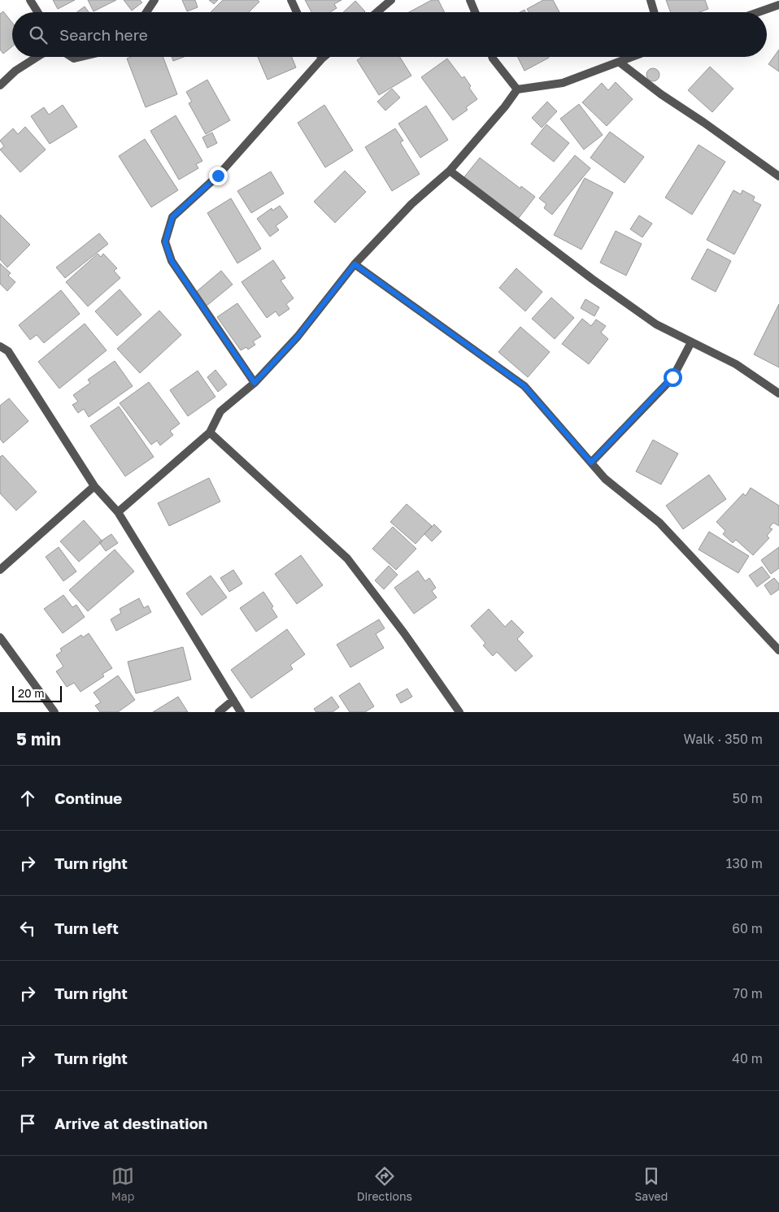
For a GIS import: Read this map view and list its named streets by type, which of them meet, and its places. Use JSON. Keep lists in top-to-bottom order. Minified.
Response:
{"scale_bar":"20 m","page":{"search":"Search here","scale":"20 m","heading":["5 min","Walk · 350 m"],"list":[["Continue","50 m"],["Turn right","130 m"],["Turn left","60 m"],["Turn right","70 m"],["Turn right","40 m"],"Arrive at destination"],"nav":["Map","Directions","Saved"]}}
